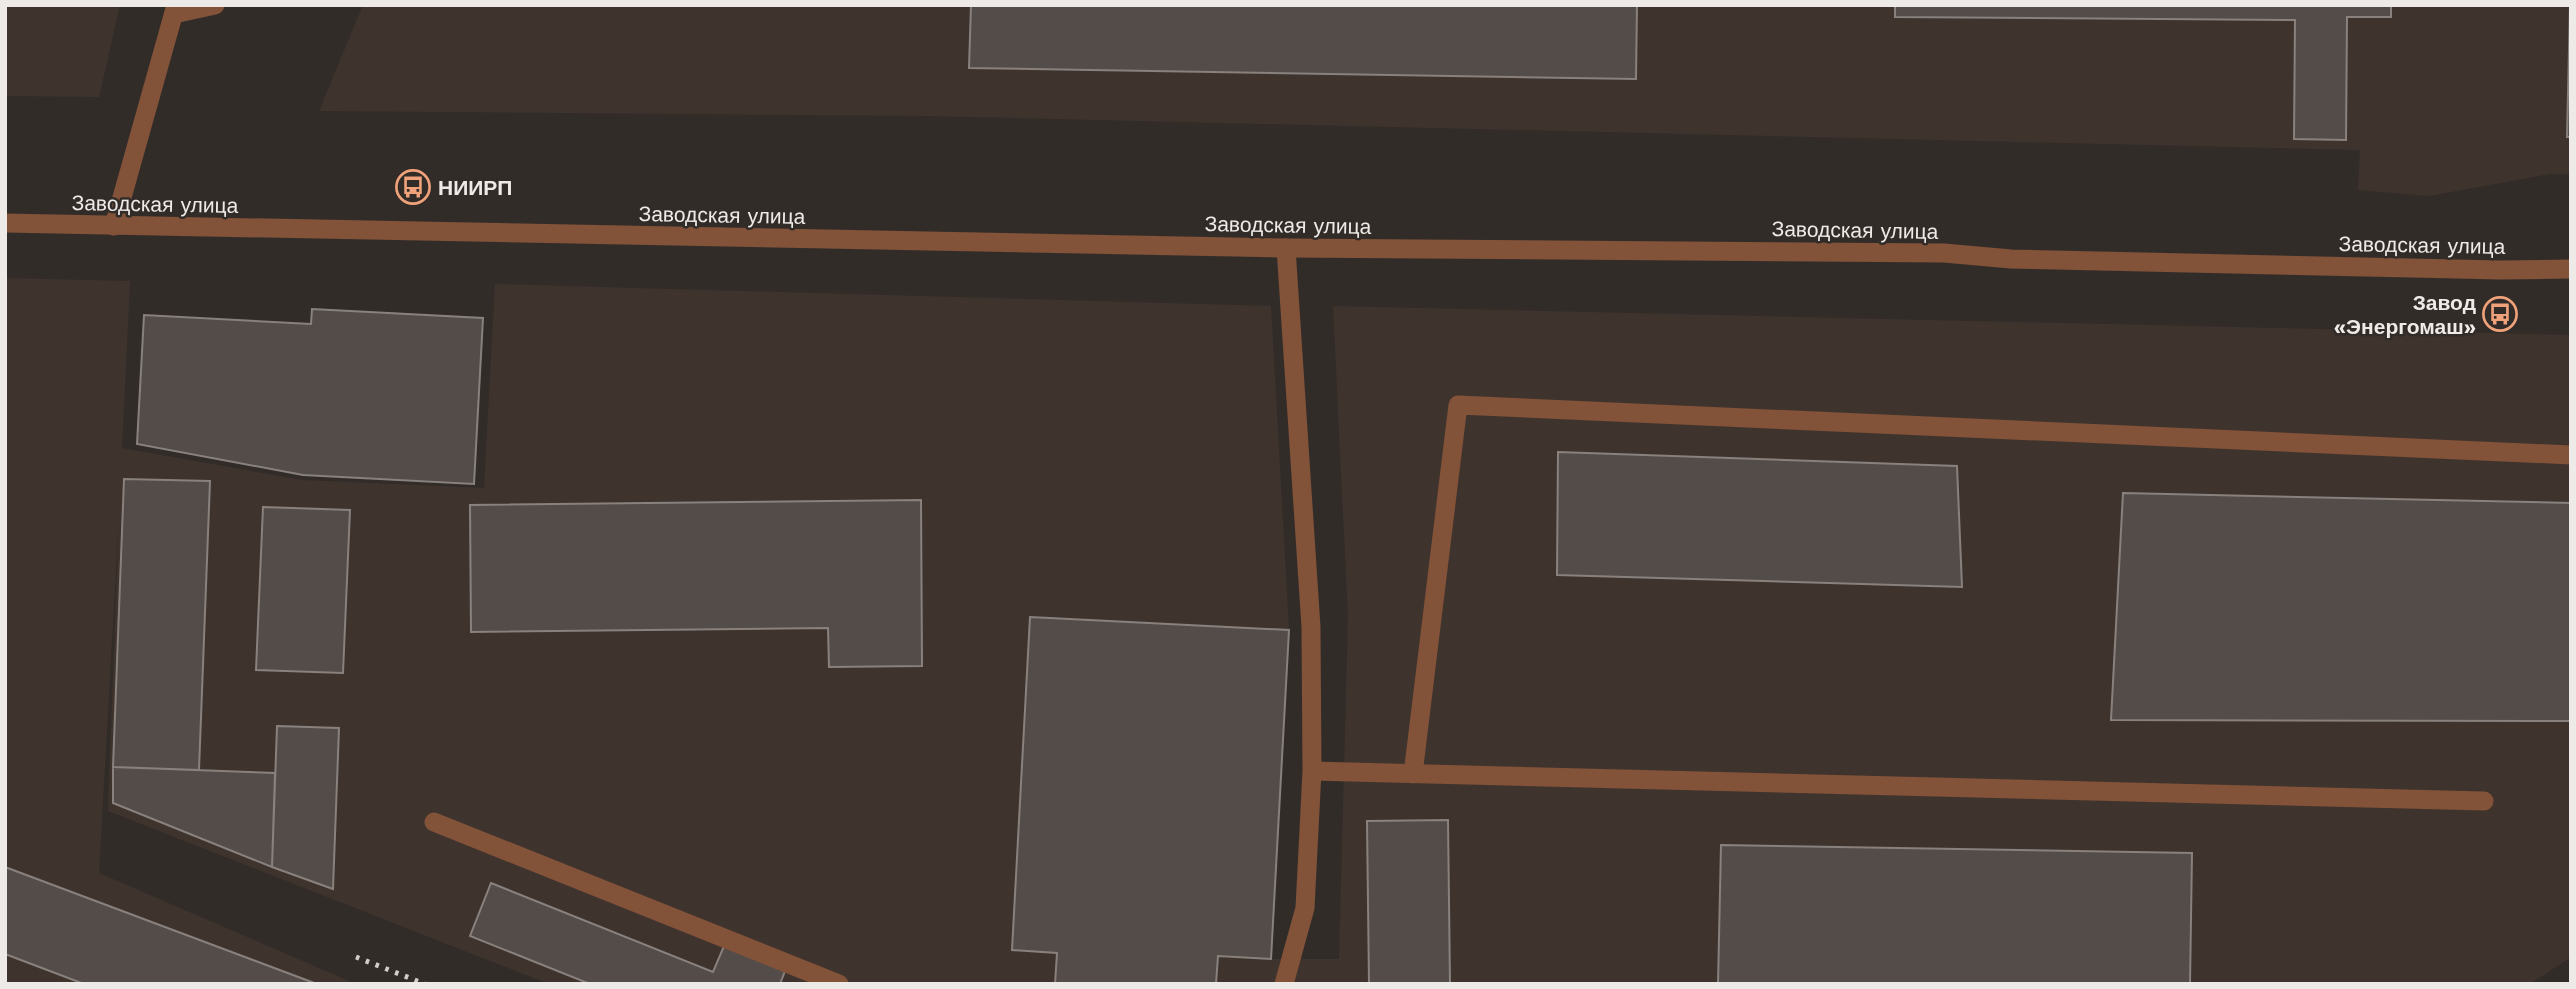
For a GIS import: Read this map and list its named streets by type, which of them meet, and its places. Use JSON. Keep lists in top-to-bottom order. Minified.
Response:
{"streets":{"street":["Заводская улица"]},"places":{"bus stop":["НИИРП","Завод «Энергомаш»"]}}
